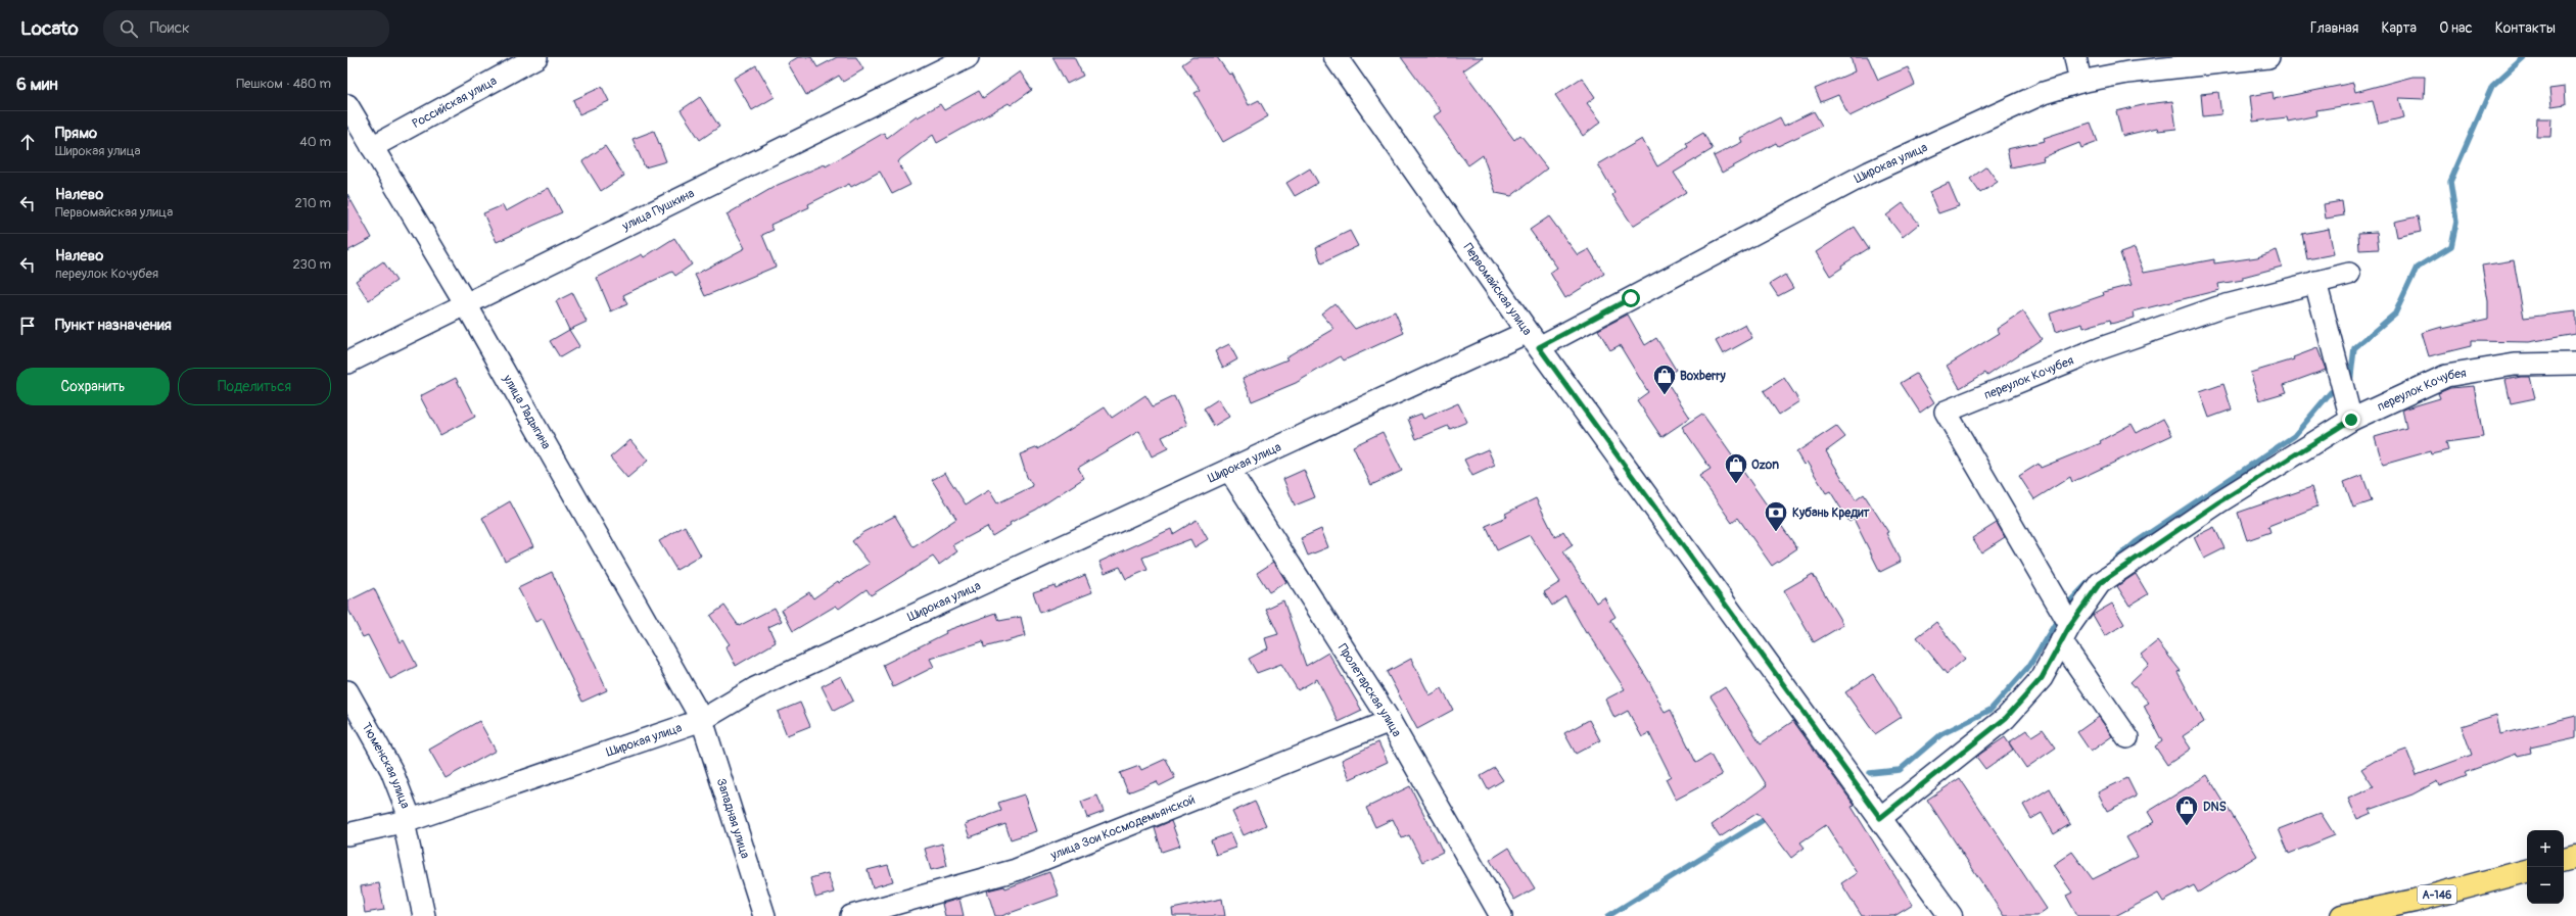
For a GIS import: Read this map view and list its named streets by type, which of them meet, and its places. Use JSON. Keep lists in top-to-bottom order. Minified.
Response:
{"streets":{"highway":["А-146"],"street":["Российская улица","Широкая улица","улица Пушкина","Первомайская улица","переулок Кочубея","улица Ладыгина","Пролетарская улица","Тюменская улица","Западная улица","улица Зои Космодемьянской"]},"crossings":[["Российская улица","улица Ладыгина"],["Широкая улица","Первомайская улица"],["Широкая улица","улица Ладыгина"],["Широкая улица","Пролетарская улица"],["Широкая улица","Тюменская улица"],["Широкая улица","Западная улица"],["улица Пушкина","улица Ладыгина"],["Первомайская улица","переулок Кочубея"],["улица Ладыгина","Западная улица"],["Пролетарская улица","улица Зои Космодемьянской"]],"places":{"shop":["Boxberry","Ozon","DNS"],"bank":["Кубань Кредит"]},"page":{"header":"Locato","search":"Поиск","nav":["Главная","Карта","О нас","Контакты"],"heading":["6 мин","Пешком · 480 m"],"list":[["Прямо","Широкая улица","40 m"],["Налево","Первомайская улица","210 m"],["Налево","переулок Кочубея","230 m"],"Пункт назначения"],"buttons":["Сохранить","Поделиться"],"map_buttons":["+","−"]}}
